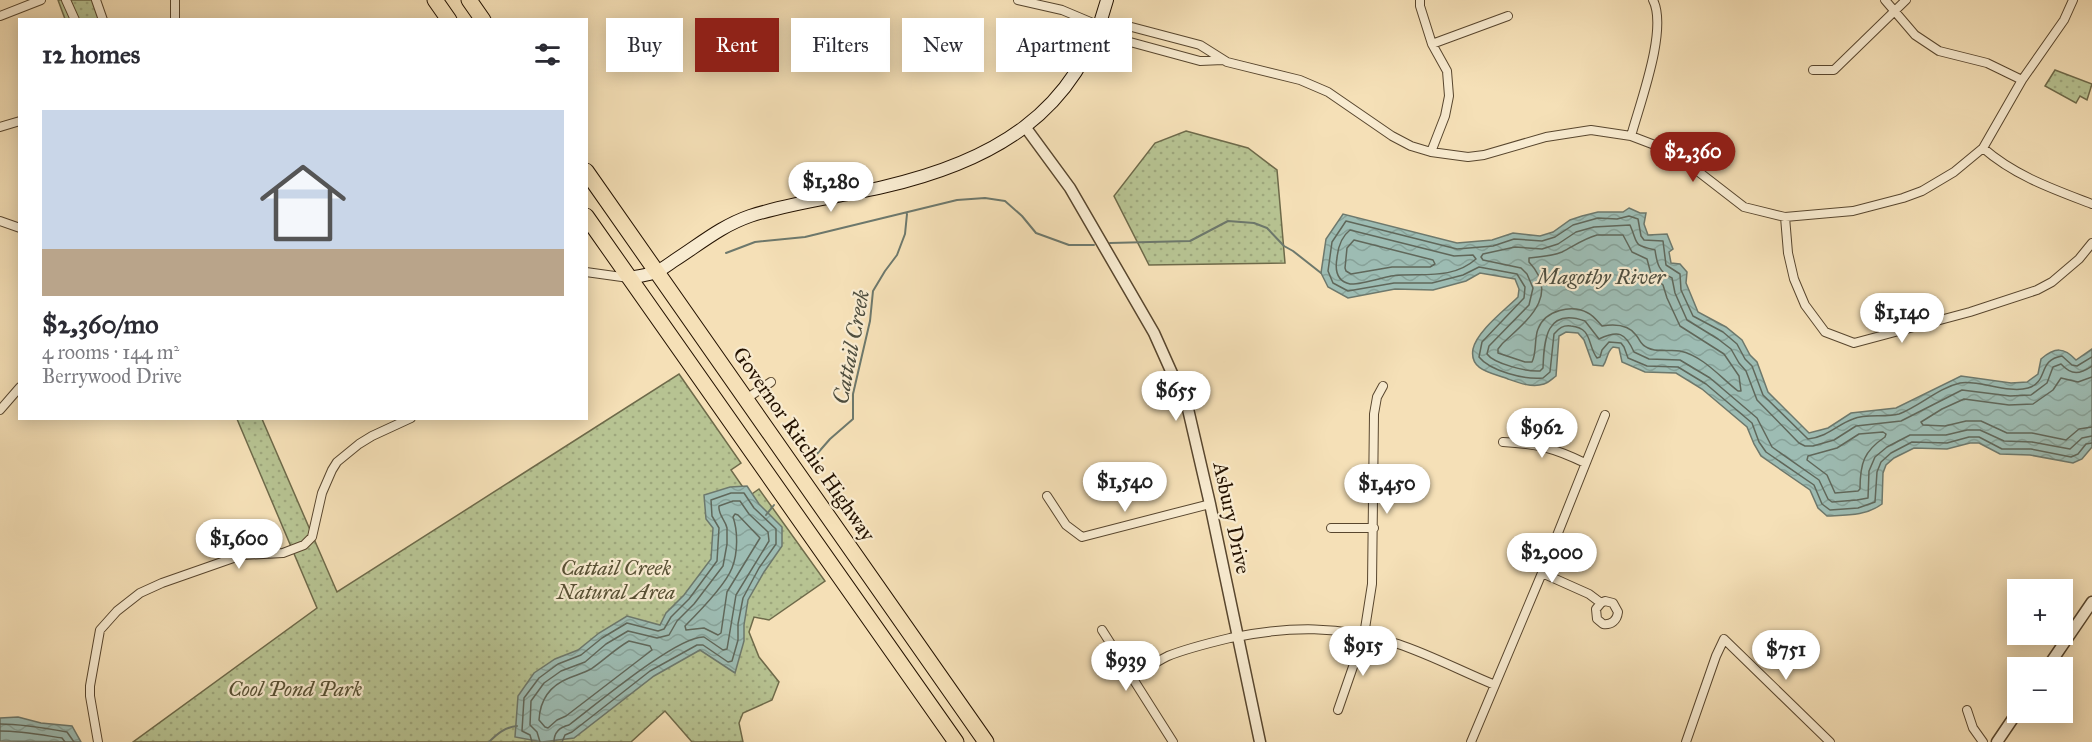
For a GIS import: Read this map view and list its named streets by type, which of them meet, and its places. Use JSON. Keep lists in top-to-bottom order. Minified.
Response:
{"streets":{"highway":["Governor Ritchie Highway"],"street":["Asbury Drive"]},"water":["Magothy River","Cattail Creek"],"parks":["Cattail Creek Natural Area","Cool Pond Park"],"page":{"chip":["Buy","Rent","Filters","New","Apartment"],"heading":"12 homes","list":[{"name":"$2,360/mo","note":"4 rooms · 144 m² · Berrywood Drive"}],"price":["$2,360","$1,280","$1,140","$655","$962","$1,540","$1,450","$1,600","$2,000","$915","$751","$939"],"map_buttons":["+","−"]}}
